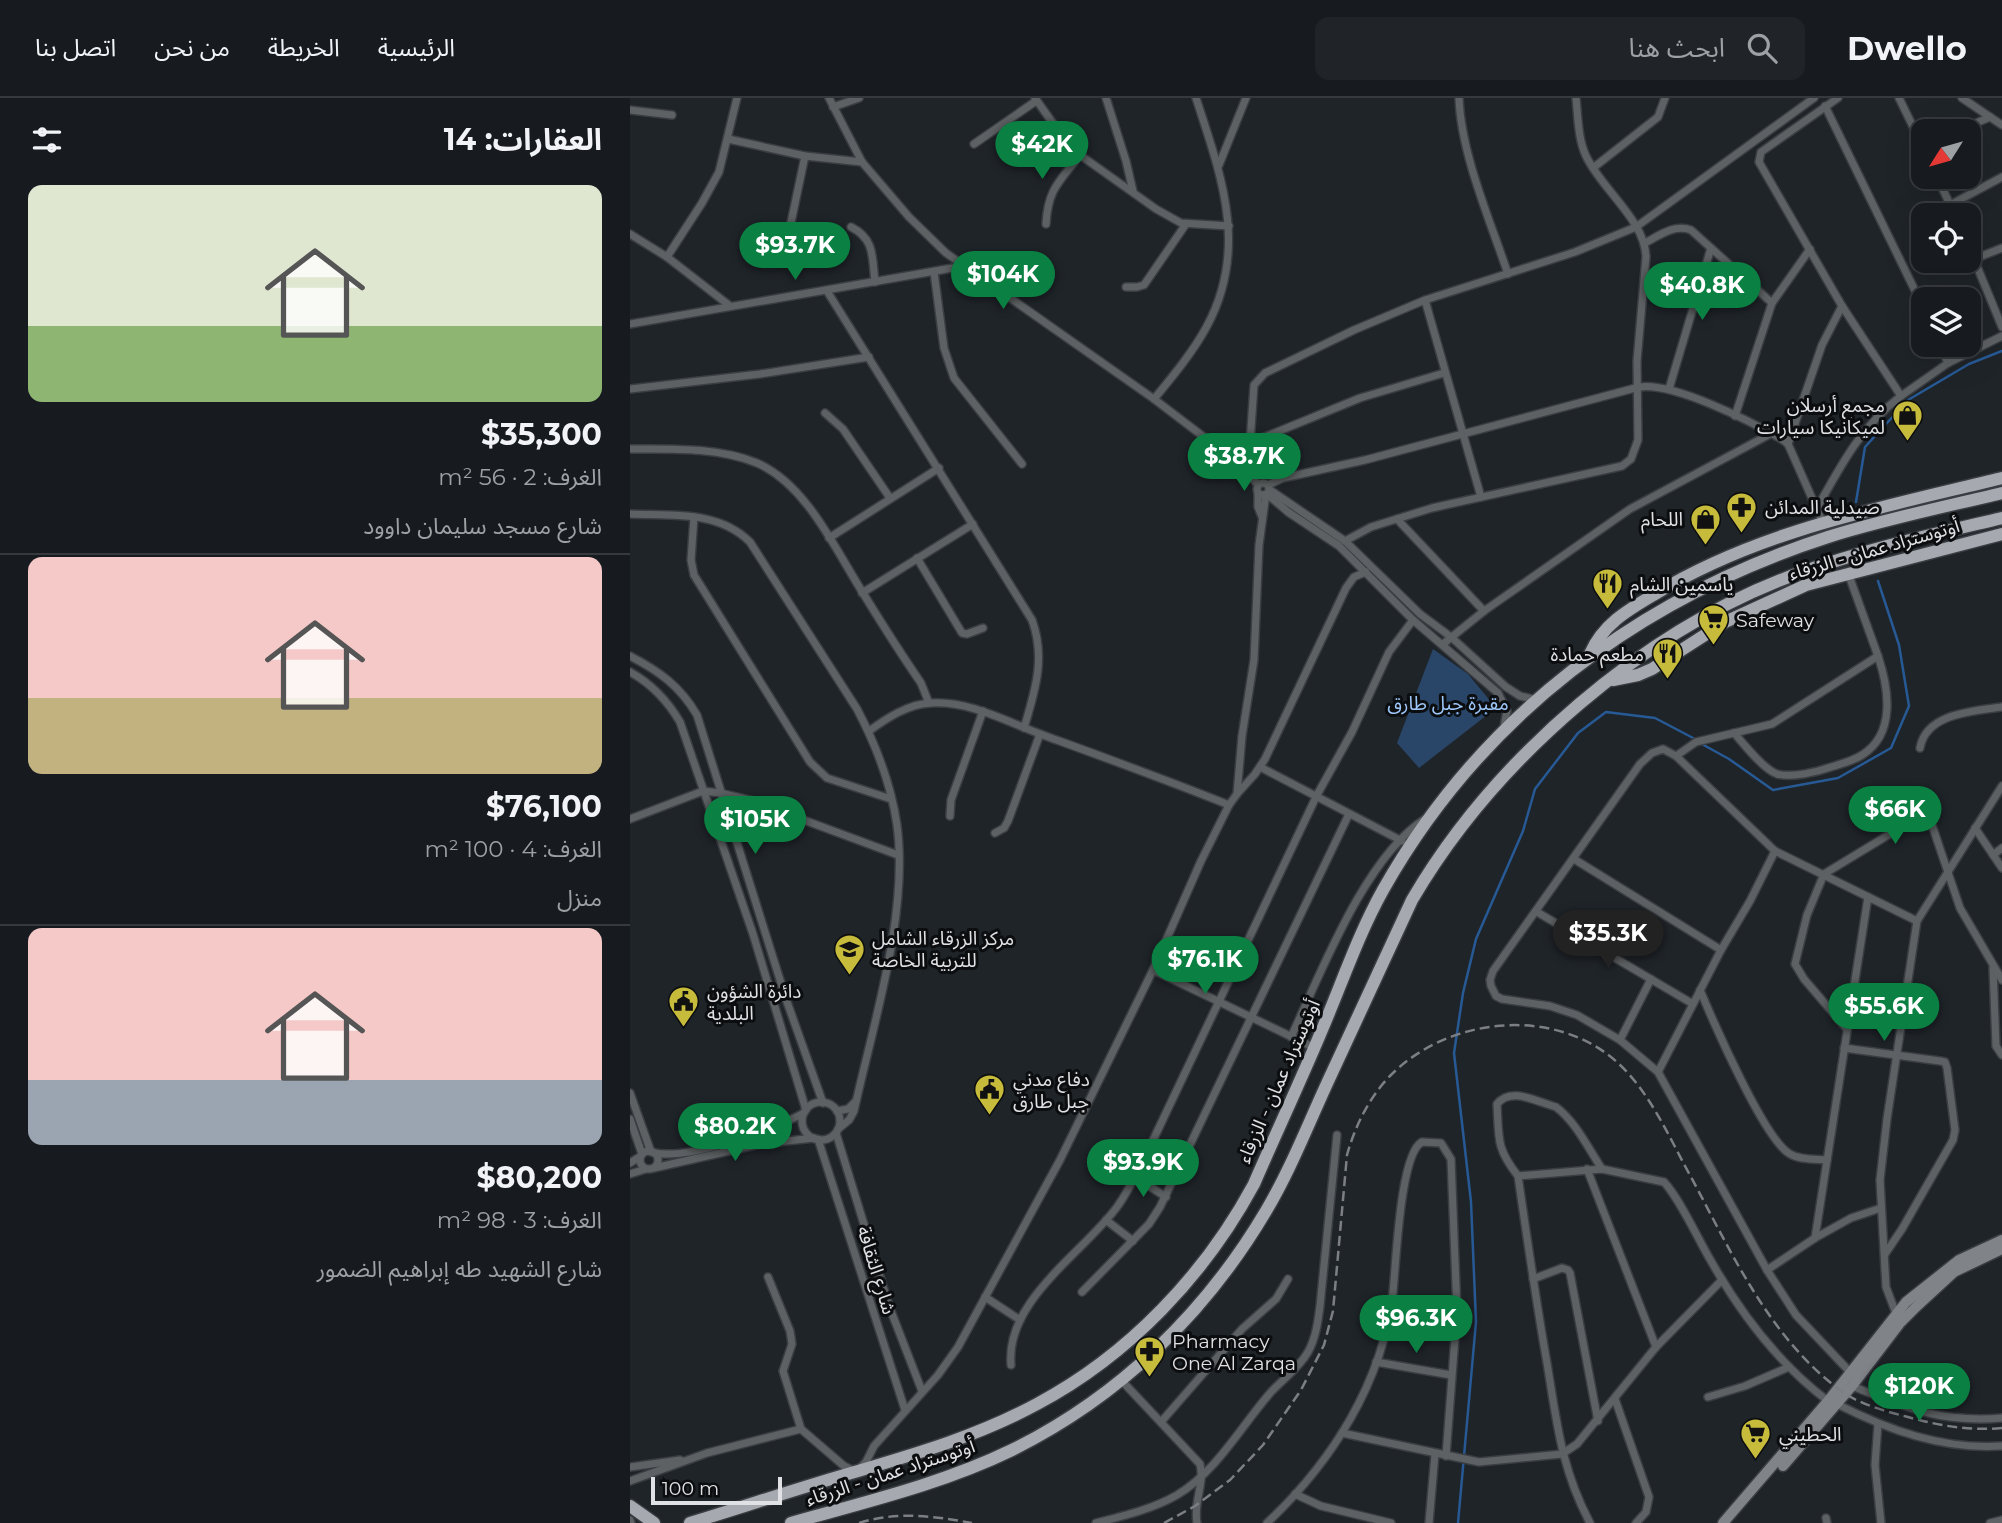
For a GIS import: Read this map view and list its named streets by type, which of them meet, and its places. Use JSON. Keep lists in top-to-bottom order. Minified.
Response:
{"streets":{"highway":["أوتوستراد عمان - الزرقاء"],"street":["شارع الثقافة"]},"parks":["مقبرة جبل طارق"],"places":{"shop":["مجمع أرسلان لميكانيكا سيارات","اللحام"],"pharmacy":["صيدلية المدائن","Pharmacy One Al Zarqa"],"restaurant":["ياسمين الشام","مطعم حمادة"],"supermarket":["Safeway","الحطيني"],"school or university":["مركز الزرقاء الشامل للتربية الخاصة"],"public building":["دائرة الشؤون البلدية","دفاع مدني جبل طارق"]},"scale_bar":"100 m","north":"bottom left","page":{"header":"Dwello","search":"ابحث هنا","nav":["الرئيسية","الخريطة","من نحن","اتصل بنا"],"heading":"العقارات: 14","price":["$42K","$93.7K","$104K","$40.8K","$38.7K","$66K","$105K","$35.3K","$76.1K","$55.6K","$80.2K","$93.9K","$96.3K","$120K"],"list":[{"name":"$35,300","note":"الغرف: 2 · 56 m² · شارع مسجد سليمان داوود"},{"name":"$76,100","note":"الغرف: 4 · 100 m² · منزل"},{"name":"$80,200","note":"الغرف: 3 · 98 m² · شارع الشهيد طه إبراهيم الضمور"}],"scale":"100 m"}}
